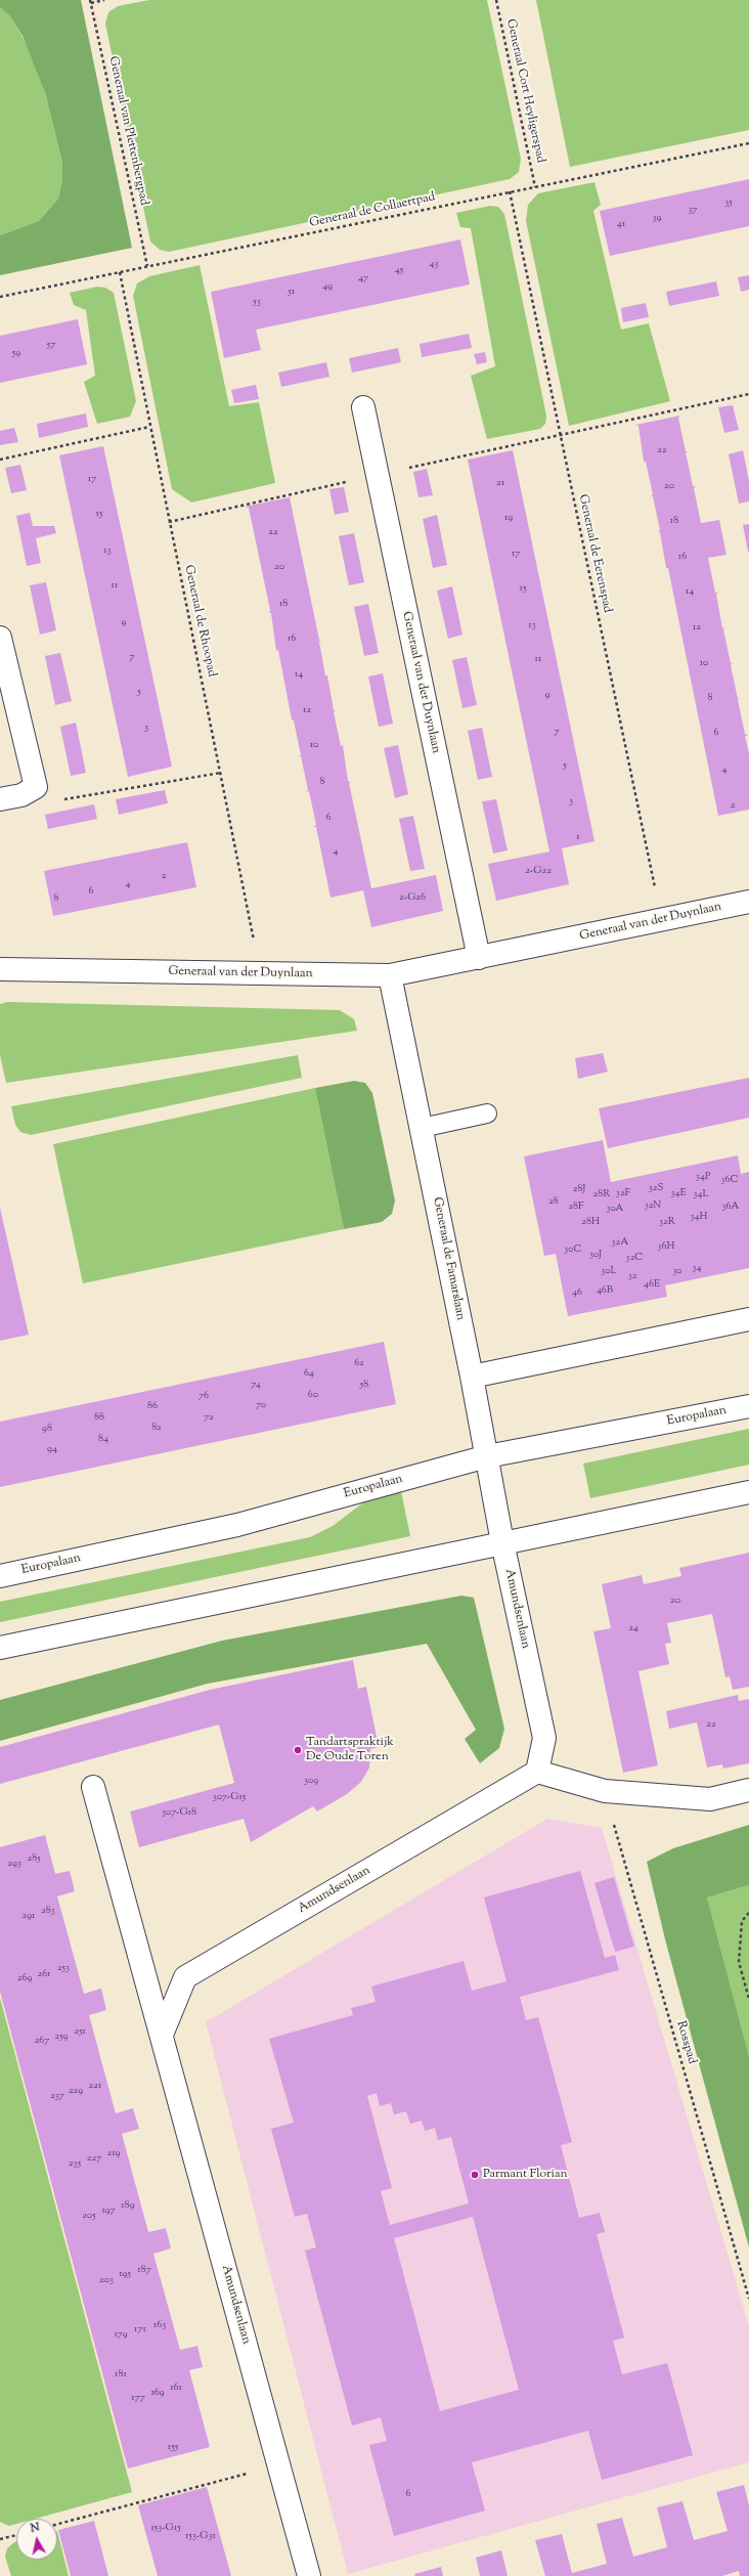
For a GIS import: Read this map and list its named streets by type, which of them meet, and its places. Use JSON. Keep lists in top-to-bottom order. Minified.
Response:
{"streets":{"street":["Generaal van der Duynlaan","Generaal de Famarslaan","Europalaan","Amundsenlaan"],"path":["Generaal Cort Heyligerspad","Generaal van Plettenbergpad","Generaal de Collaertpad","Generaal de Eerenspad","Generaal de Rhoopad","Rosspad"]},"crossings":[["Generaal Cort Heyligerspad","Generaal de Collaertpad"],["Generaal van Plettenbergpad","Generaal de Collaertpad"],["Generaal de Collaertpad","Generaal de Eerenspad"],["Generaal de Collaertpad","Generaal de Rhoopad"],["Generaal de Eerenspad","Generaal van der Duynlaan"],["Generaal de Rhoopad","Generaal van der Duynlaan"],["Generaal van der Duynlaan","Generaal de Famarslaan"],["Generaal de Famarslaan","Europalaan"],["Generaal de Famarslaan","Amundsenlaan"]],"places":["Tandartspraktijk De Oude Toren","Parmant Florian"],"house_numbers":["35","37","39","41","43","45","47","49","51","53","57","59","22","17","21","20","15","19","18","22","13","17","16","20","11","15","14","18","9","13","12","16","7","11","10","14","5","9","8","12","3","7","6","10","5","4","8","3","2","6","1","4","2-G22","2","4","6","2-G26","8","34P","36C","32S","28J","32F","34E","28R","34L","28","32N","28F","36A","30A","34H","28H","32R","32A","36H","30C","30J","32C","34","30L","30","32","46E","46B","46","62","64","74","58","60","76","70","86","88","72","82","98","84","94","20","24","22","309","307-G15","307-G18","285","293","283","291","253","261","269","251","259","267","221","229","237","219","227","235","189","197","205","187","195","203","163","171","179","181","161","169","177","155","6","153-G15","153-G31"],"north":"top"}
